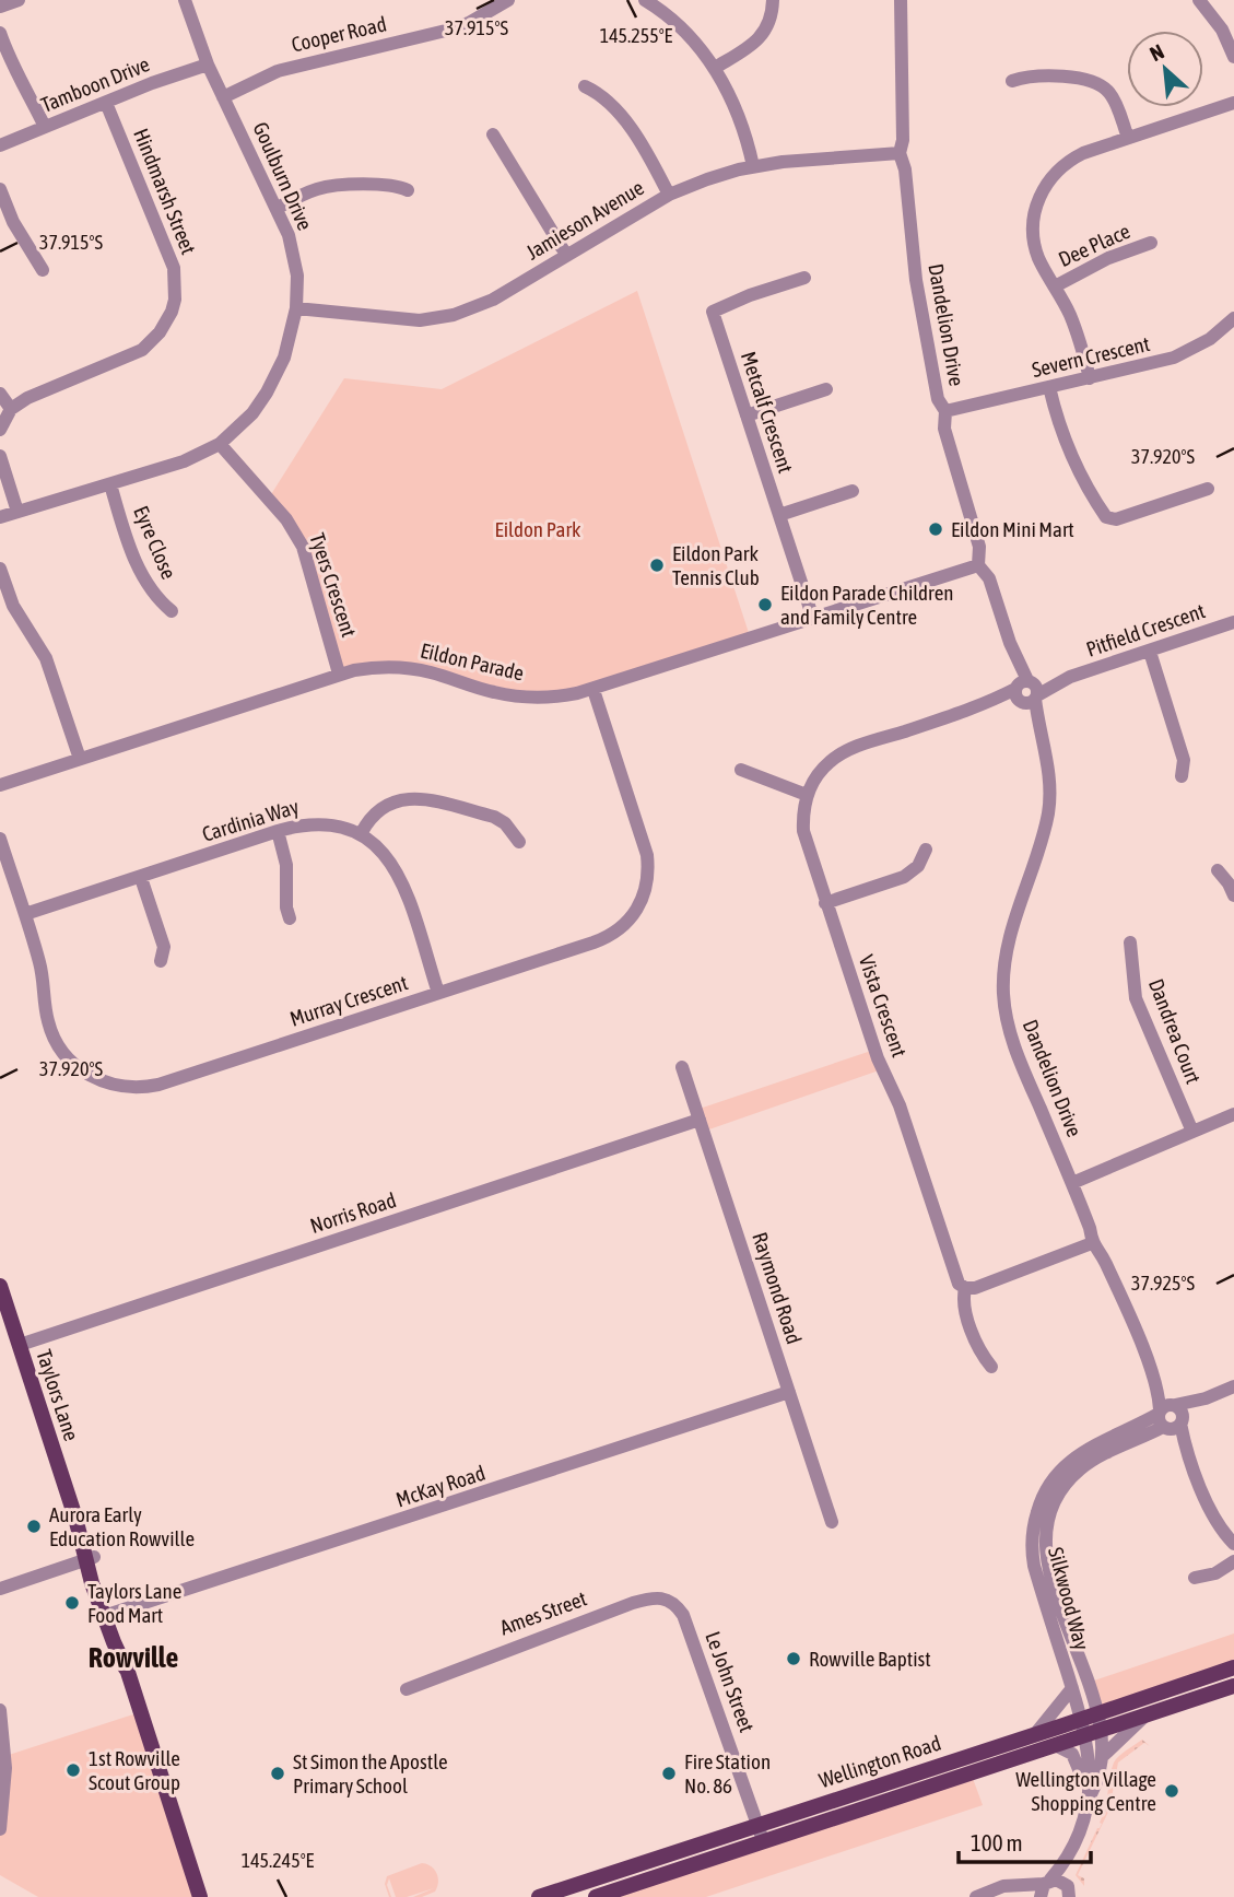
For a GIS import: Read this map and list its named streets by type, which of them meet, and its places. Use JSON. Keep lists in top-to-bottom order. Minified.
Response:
{"streets":{"main road":["Taylors Lane","Wellington Road"],"street":["Cooper Road","Tamboon Drive","Goulburn Drive","Hindmarsh Street","Jamieson Avenue","Dee Place","Dandelion Drive","Severn Crescent","Metcalf Crescent","Eyre Close","Tyers Crescent","Pitfield Crescent","Eildon Parade","Cardinia Way","Murray Crescent","Vista Crescent","Dandrea Court","Norris Road","Raymond Road","McKay Road","Silkwood Way","Ames Street","Le John Street"]},"crossings":[["Cooper Road","Goulburn Drive"],["Tamboon Drive","Goulburn Drive"],["Tamboon Drive","Hindmarsh Street"],["Goulburn Drive","Jamieson Avenue"],["Goulburn Drive","Eyre Close"],["Goulburn Drive","Tyers Crescent"],["Jamieson Avenue","Dandelion Drive"],["Dandelion Drive","Severn Crescent"],["Dandelion Drive","Pitfield Crescent"],["Dandelion Drive","Eildon Parade"],["Dandelion Drive","Silkwood Way"],["Metcalf Crescent","Eildon Parade"],["Tyers Crescent","Eildon Parade"],["Eildon Parade","Murray Crescent"],["Cardinia Way","Murray Crescent"],["Norris Road","Raymond Road"],["Norris Road","Taylors Lane"],["Raymond Road","McKay Road"],["Taylors Lane","McKay Road"],["Silkwood Way","Wellington Road"],["Ames Street","Le John Street"],["Le John Street","Wellington Road"]],"districts":["Rowville"],"parks":["Eildon Park"],"places":["Eildon Mini Mart","Eildon Park Tennis Club","Eildon Parade Children and Family Centre","Aurora Early Education Rowville","Taylors Lane Food Mart","Rowville Baptist","1st Rowville Scout Group","St Simon the Apostle Primary School","Fire Station No. 86","Wellington Village Shopping Centre"],"scale_bar":"100 m","north":"top left","coordinates":["37.915°S","145.255°E","37.920°S","37.925°S","145.245°E"]}
